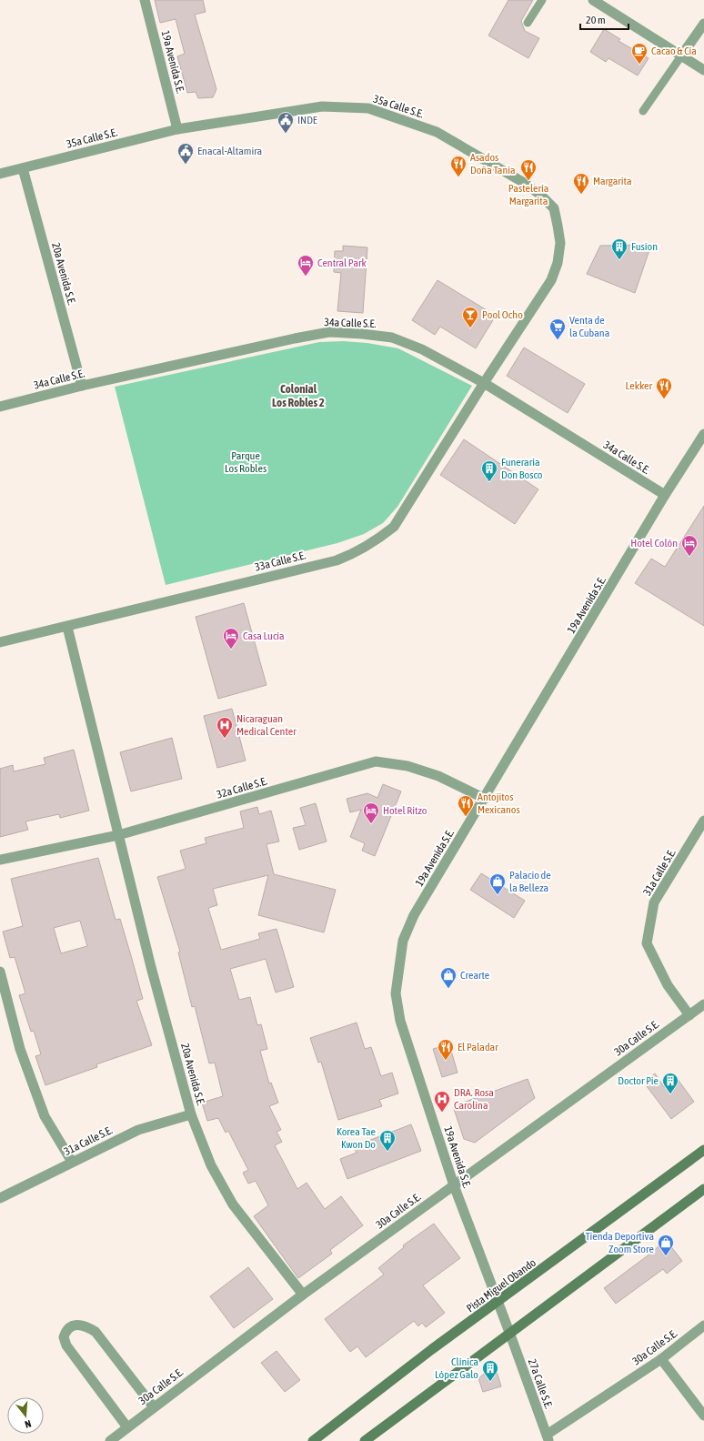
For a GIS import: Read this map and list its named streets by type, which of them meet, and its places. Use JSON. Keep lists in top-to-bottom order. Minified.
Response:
{"streets":{"main road":["Pista Miguel Obando"],"street":["19a Avenida S.E.","35a Calle S.E.","20a Avenida S.E.","34a Calle S.E.","33a Calle S.E.","32a Calle S.E.","31a Calle S.E.","30a Calle S.E.","27a Calle S.E."]},"crossings":[["19a Avenida S.E.","35a Calle S.E."],["19a Avenida S.E.","34a Calle S.E."],["19a Avenida S.E.","32a Calle S.E."],["19a Avenida S.E.","30a Calle S.E."],["19a Avenida S.E.","Pista Miguel Obando"],["19a Avenida S.E.","27a Calle S.E."],["35a Calle S.E.","20a Avenida S.E."],["35a Calle S.E.","34a Calle S.E."],["35a Calle S.E.","33a Calle S.E."],["20a Avenida S.E.","34a Calle S.E."],["20a Avenida S.E.","33a Calle S.E."],["20a Avenida S.E.","32a Calle S.E."],["20a Avenida S.E.","31a Calle S.E."],["20a Avenida S.E.","30a Calle S.E."],["34a Calle S.E.","33a Calle S.E."],["31a Calle S.E.","30a Calle S.E."],["30a Calle S.E.","27a Calle S.E."]],"districts":["Colonial Los Robles 2"],"parks":["Parque Los Robles"],"places":{"cafe":["Cacao & Cía"],"public building":["INDE","Enacal-Altamira"],"restaurant":["Asados Doña Tania","Pastelería Margarita","Margarita","Lekker","Antojitos Mexicanos","El Paladar"],"building":["Fusion","Funeraria Don Bosco","Doctor Pie","Korea Tae Kwon Do","Clínica López Galo"],"hotel":["Central Park","Hotel Colón","Casa Lucía","Hotel Ritzo"],"bar":["Pool Ocho"],"supermarket":["Venta de la Cubana"],"hospital":["Nicaraguan Medical Center","DRA. Rosa Carolina"],"shop":["Palacio de la Belleza","Crearte","Tienda Deportiva Zoom Store"]},"scale_bar":"20 m","north":"bottom"}
